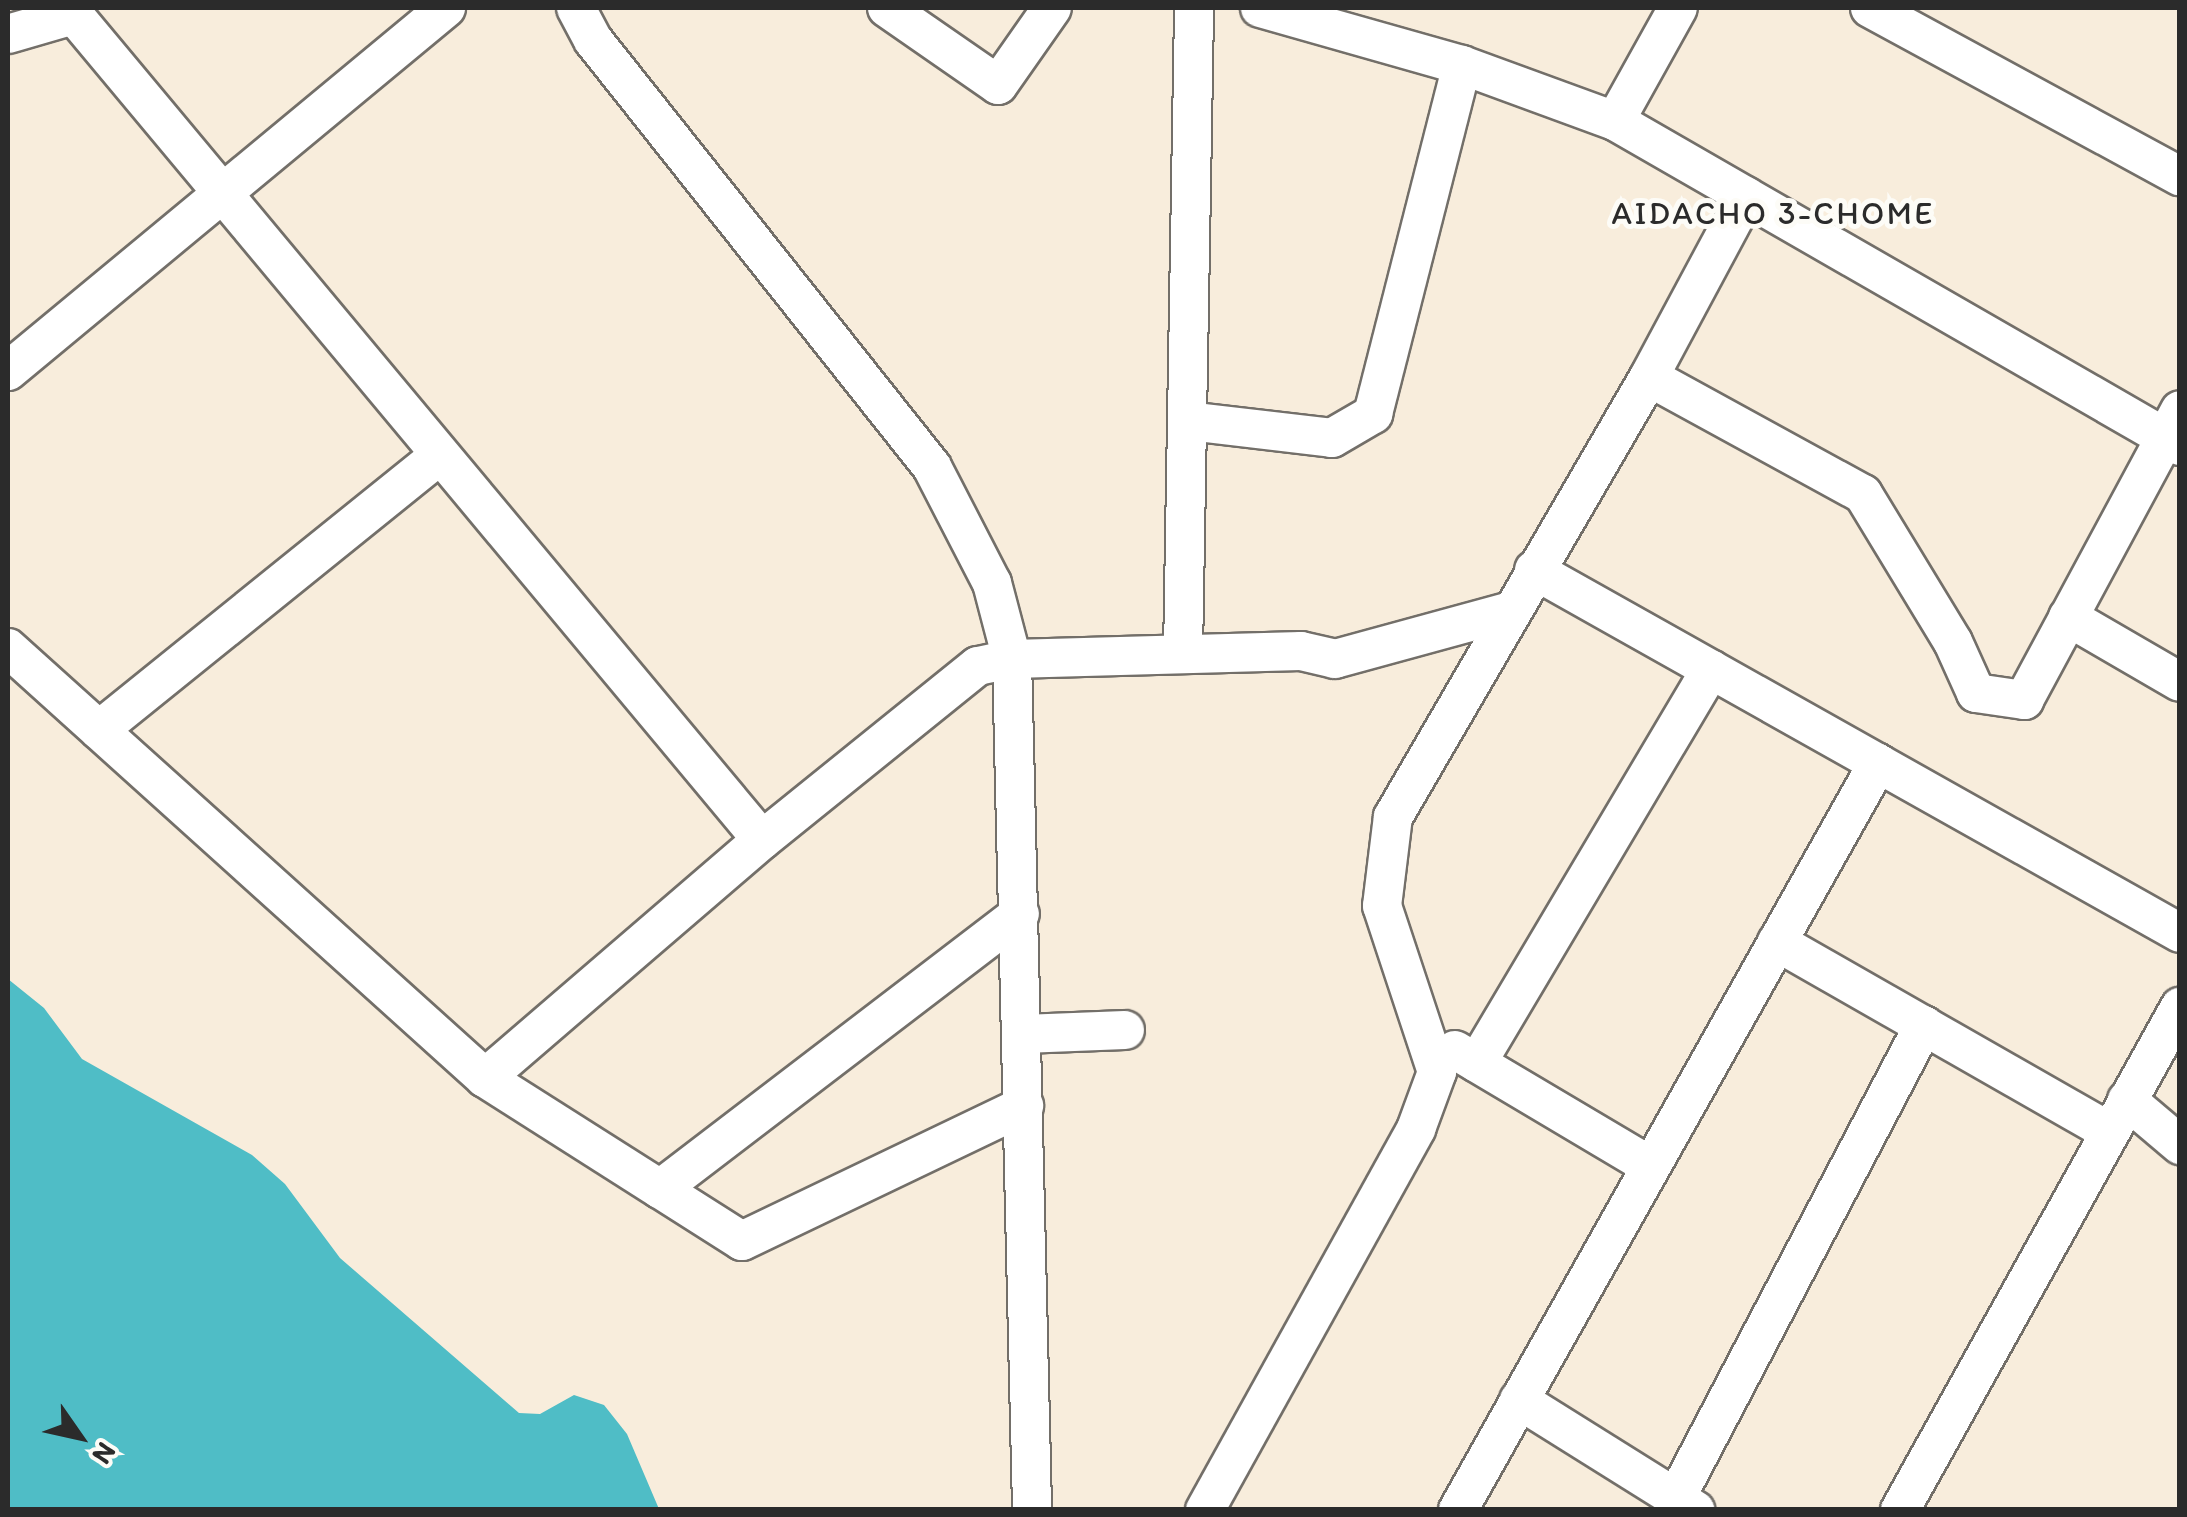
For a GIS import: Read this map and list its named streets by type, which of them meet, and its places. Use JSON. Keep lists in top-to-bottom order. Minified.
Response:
{"districts":["AIDACHO 3-CHOME"],"north":"bottom right"}
